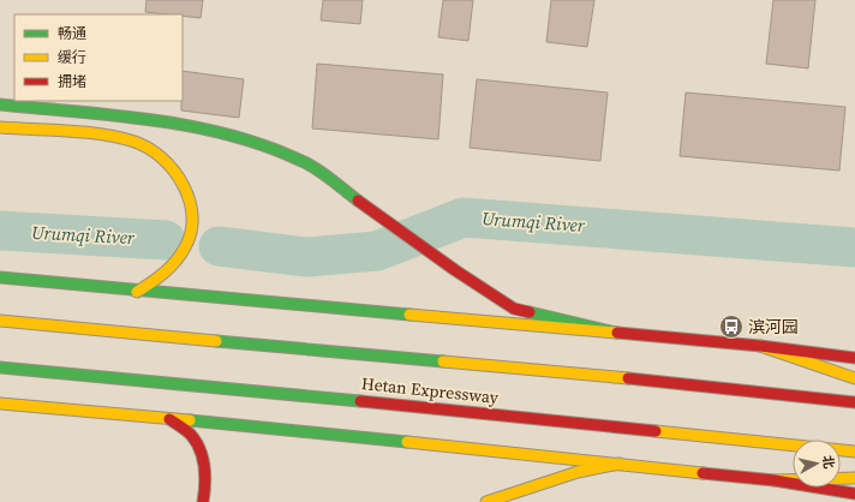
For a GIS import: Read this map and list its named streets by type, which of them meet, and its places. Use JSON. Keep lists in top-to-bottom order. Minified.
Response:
{"streets":{"main road":["Hetan Expressway"]},"water":["Urumqi River"],"places":{"bus stop":["滨河园"]},"legend":["畅通","缓行","拥堵"],"north":"right"}
